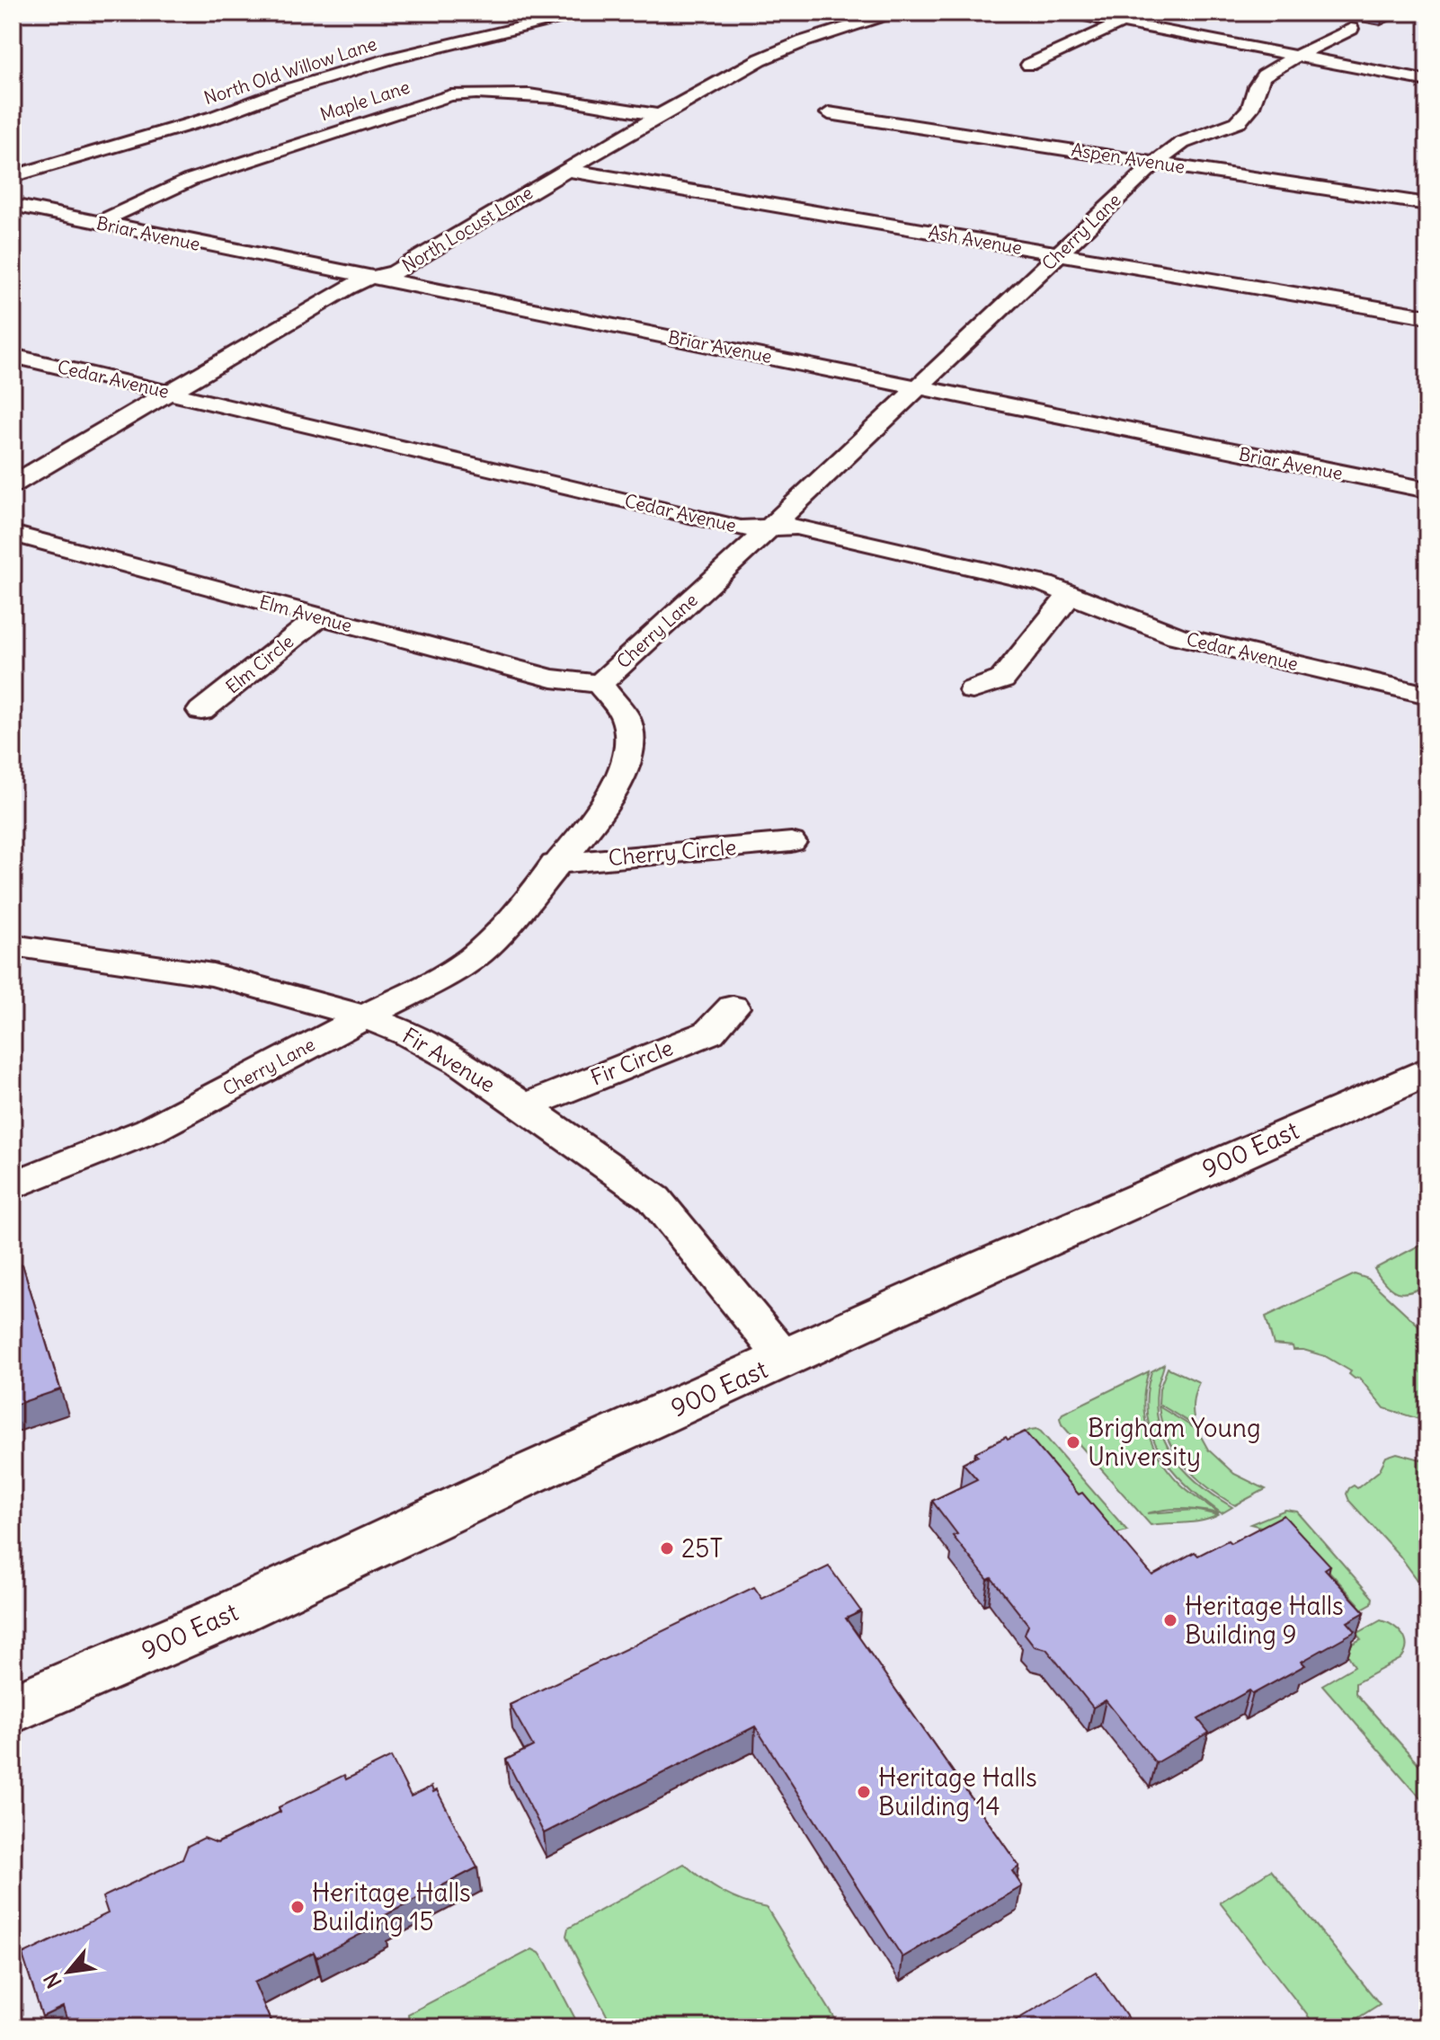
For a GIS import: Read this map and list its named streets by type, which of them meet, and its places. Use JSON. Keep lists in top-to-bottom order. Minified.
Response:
{"streets":{"main road":["900 East"],"street":["North Old Willow Lane","Maple Lane","Aspen Avenue","North Locust Lane","Cherry Lane","Briar Avenue","Ash Avenue","Cedar Avenue","Elm Avenue","Elm Circle","Cherry Circle","Fir Avenue","Fir Circle"]},"crossings":[["Maple Lane","North Locust Lane"],["Maple Lane","Briar Avenue"],["Aspen Avenue","Cherry Lane"],["North Locust Lane","Briar Avenue"],["North Locust Lane","Ash Avenue"],["North Locust Lane","Cedar Avenue"],["Cherry Lane","Briar Avenue"],["Cherry Lane","Ash Avenue"],["Cherry Lane","Cedar Avenue"],["Cherry Lane","Elm Avenue"],["Cherry Lane","Cherry Circle"],["Cherry Lane","Fir Avenue"],["Elm Avenue","Elm Circle"],["Fir Avenue","Fir Circle"],["Fir Avenue","900 East"]],"places":["Brigham Young University","25T","Heritage Halls Building 9","Heritage Halls Building 14","Heritage Halls Building 15"],"north":"bottom left"}
